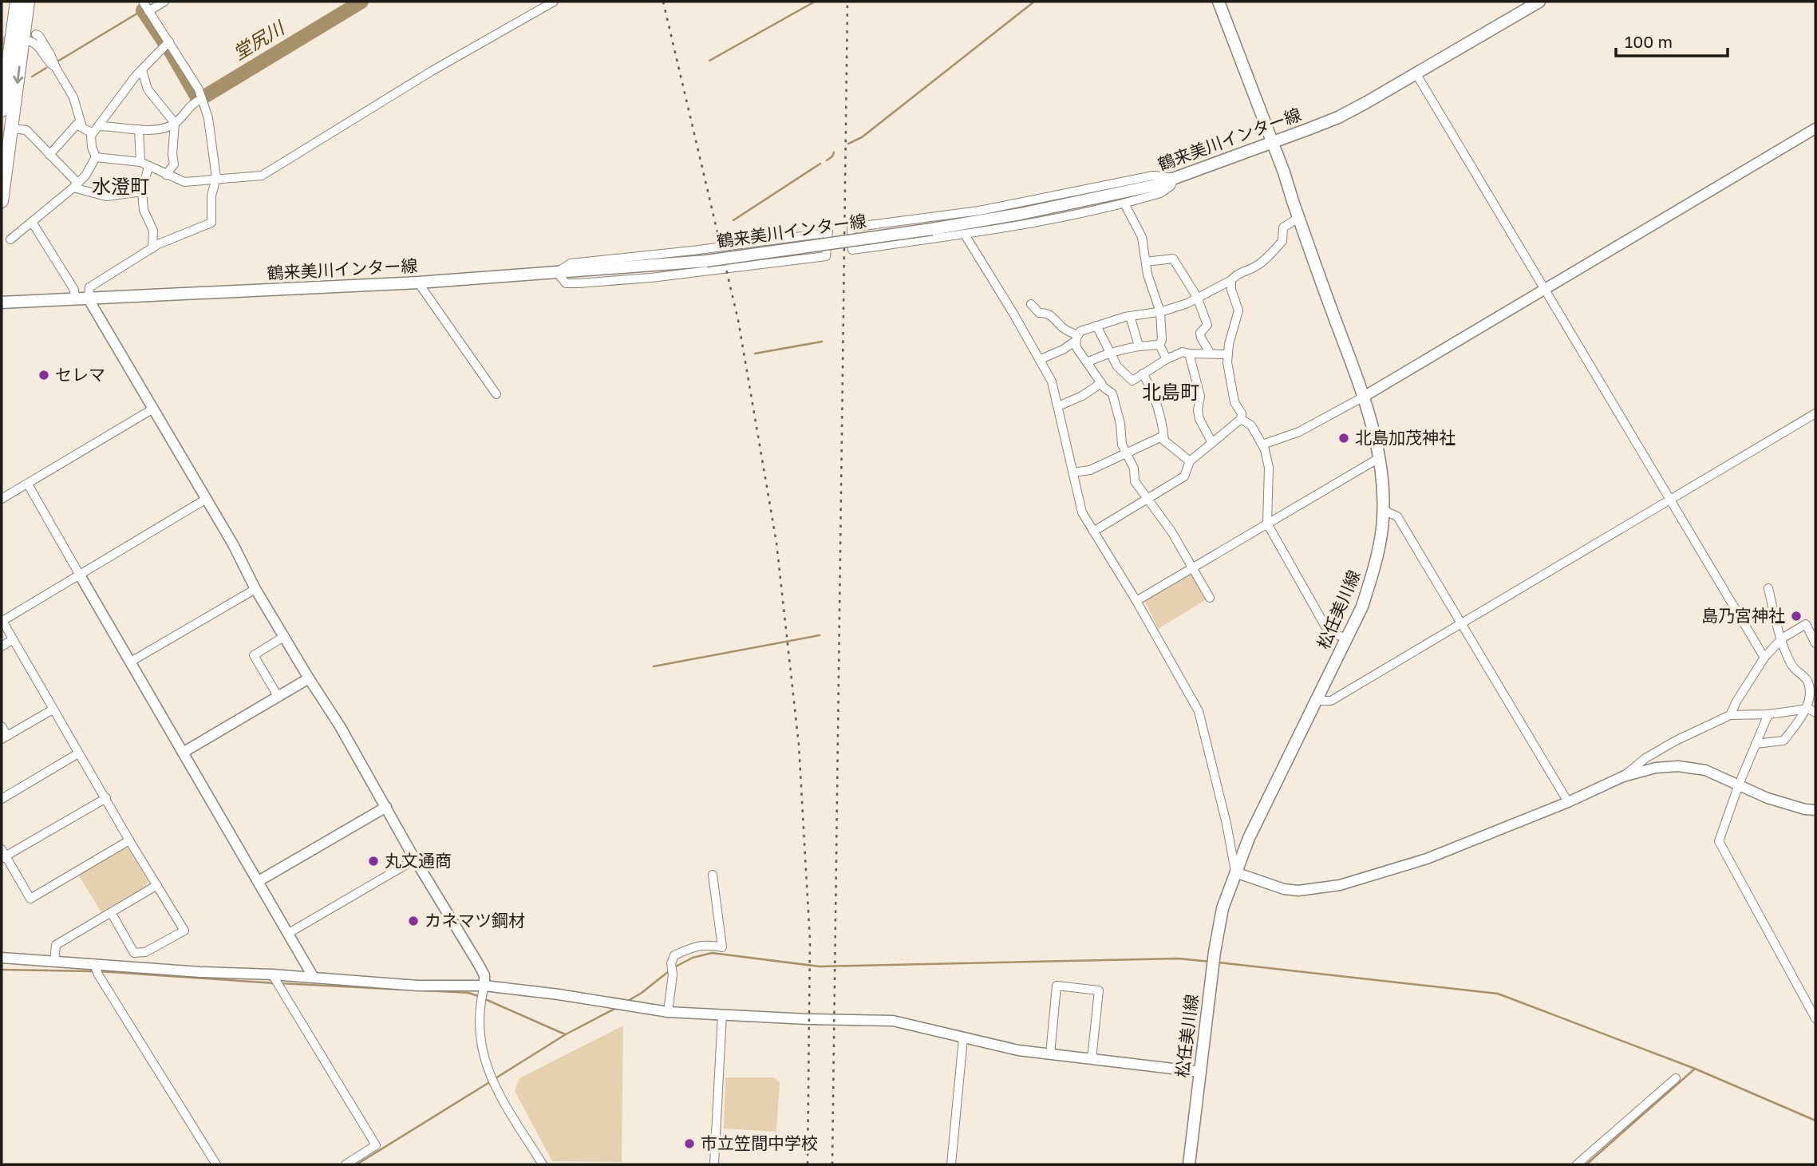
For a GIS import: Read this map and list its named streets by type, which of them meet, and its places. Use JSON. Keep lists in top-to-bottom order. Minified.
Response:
{"streets":{"main road":["鶴来美川インター線","松任美川線"]},"crossings":[["鶴来美川インター線","松任美川線"]],"districts":["水澄町","北島町"],"water":["堂尻川"],"places":["セレマ","北島加茂神社","島乃宮神社","丸文通商","カネマツ鋼材","市立笠間中学校"],"scale_bar":"100 m"}
